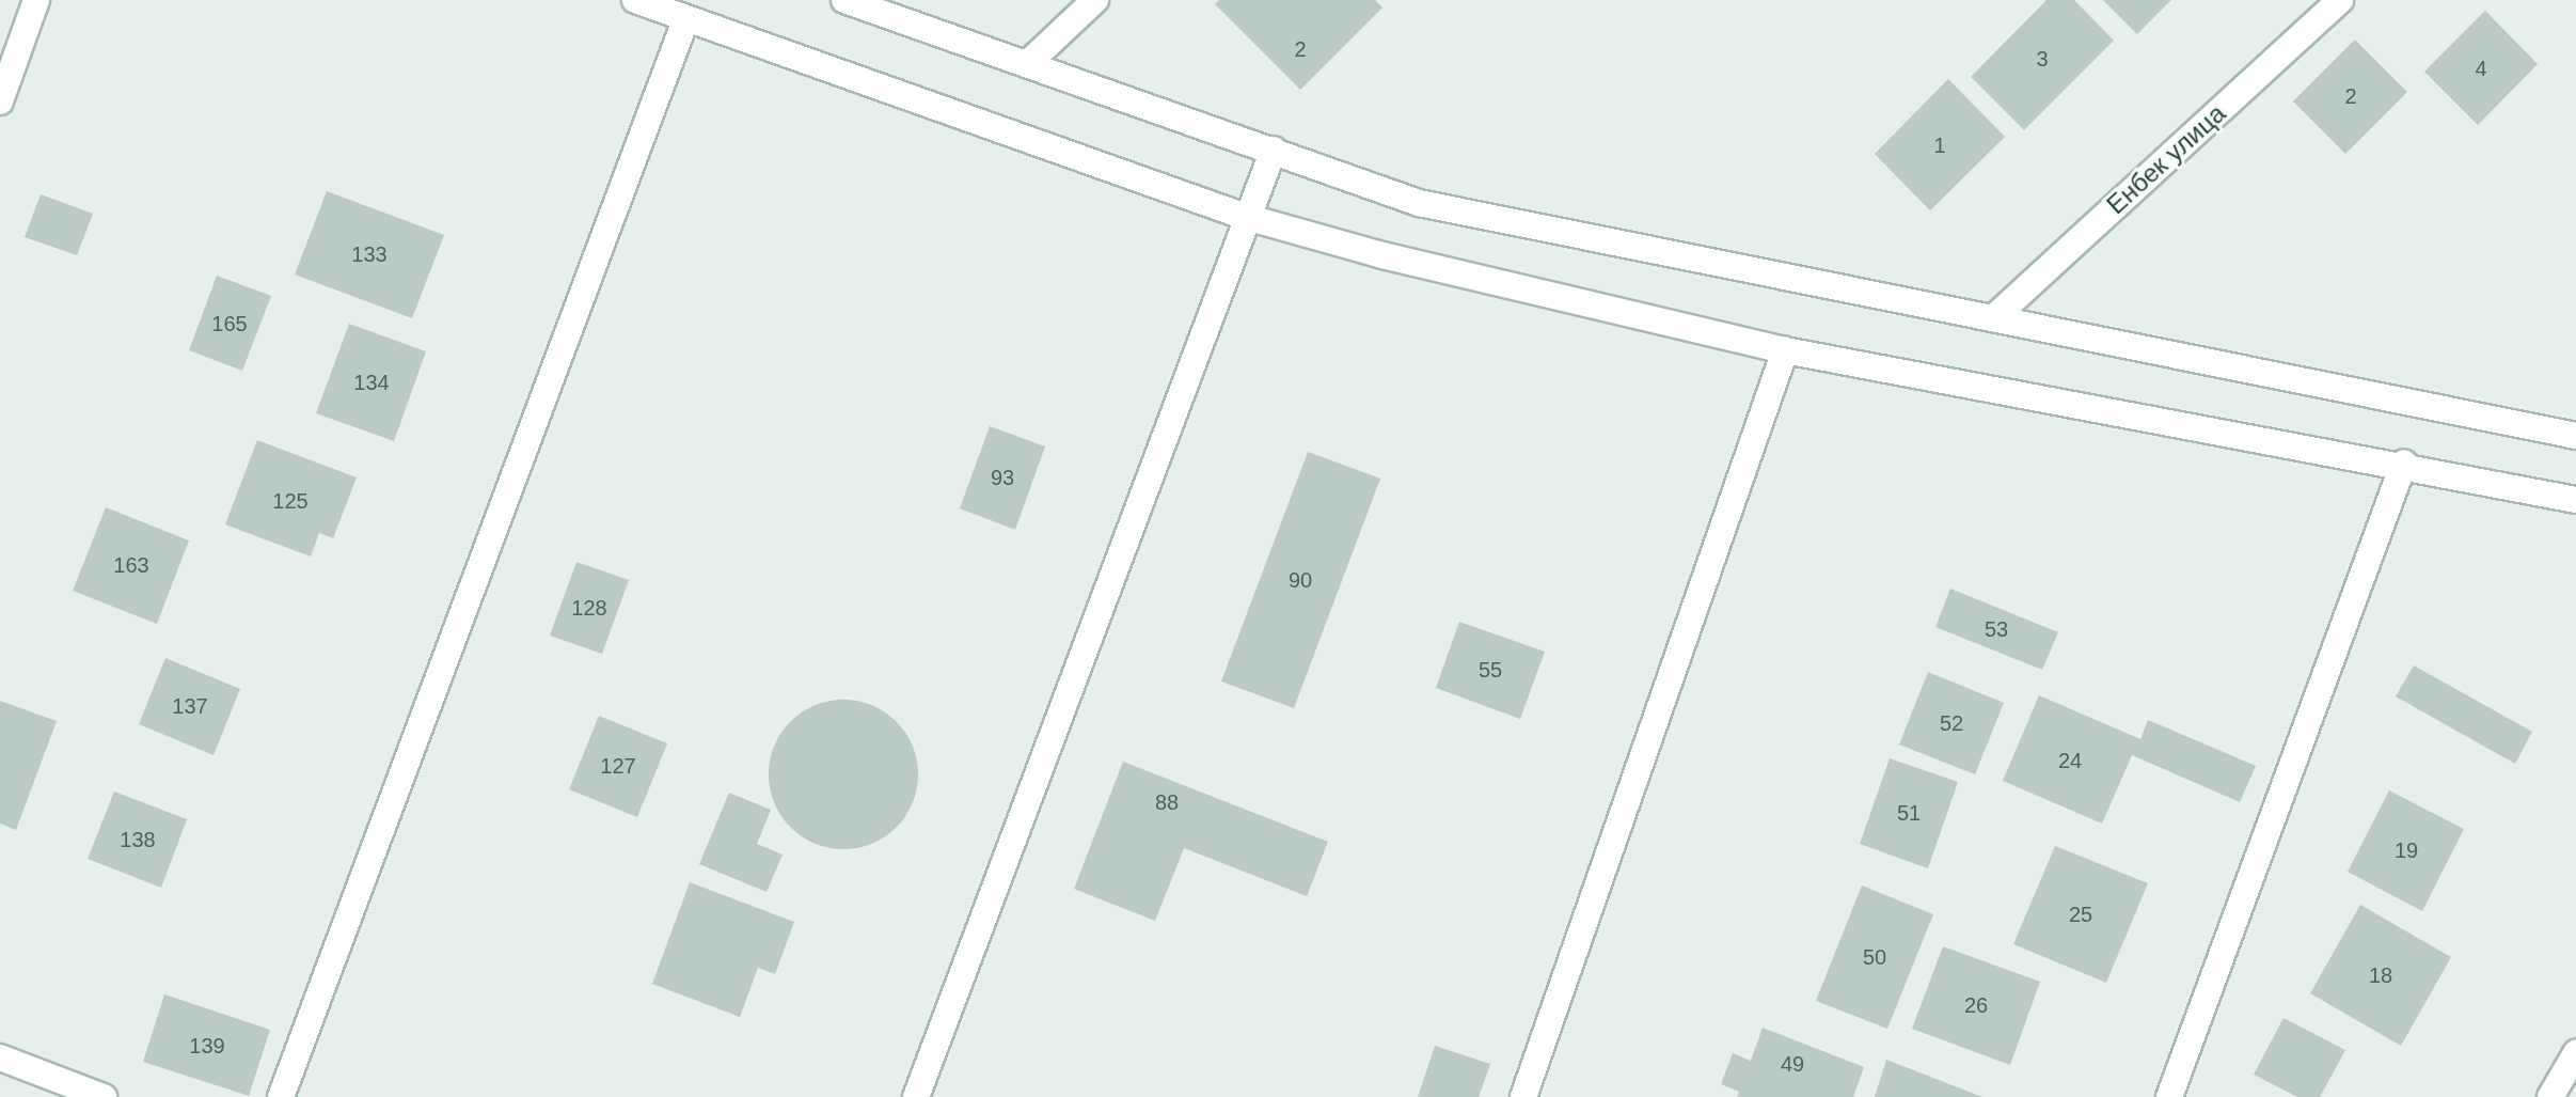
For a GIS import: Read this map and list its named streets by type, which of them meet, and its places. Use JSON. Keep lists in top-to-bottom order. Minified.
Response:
{"streets":{"street":["Енбек улица"]},"house_numbers":["2","3","4","2","1","133","165","134","93","125","163","90","128","53","55","137","52","24","127","88","51","138","19","25","50","18","26","139","49"]}
